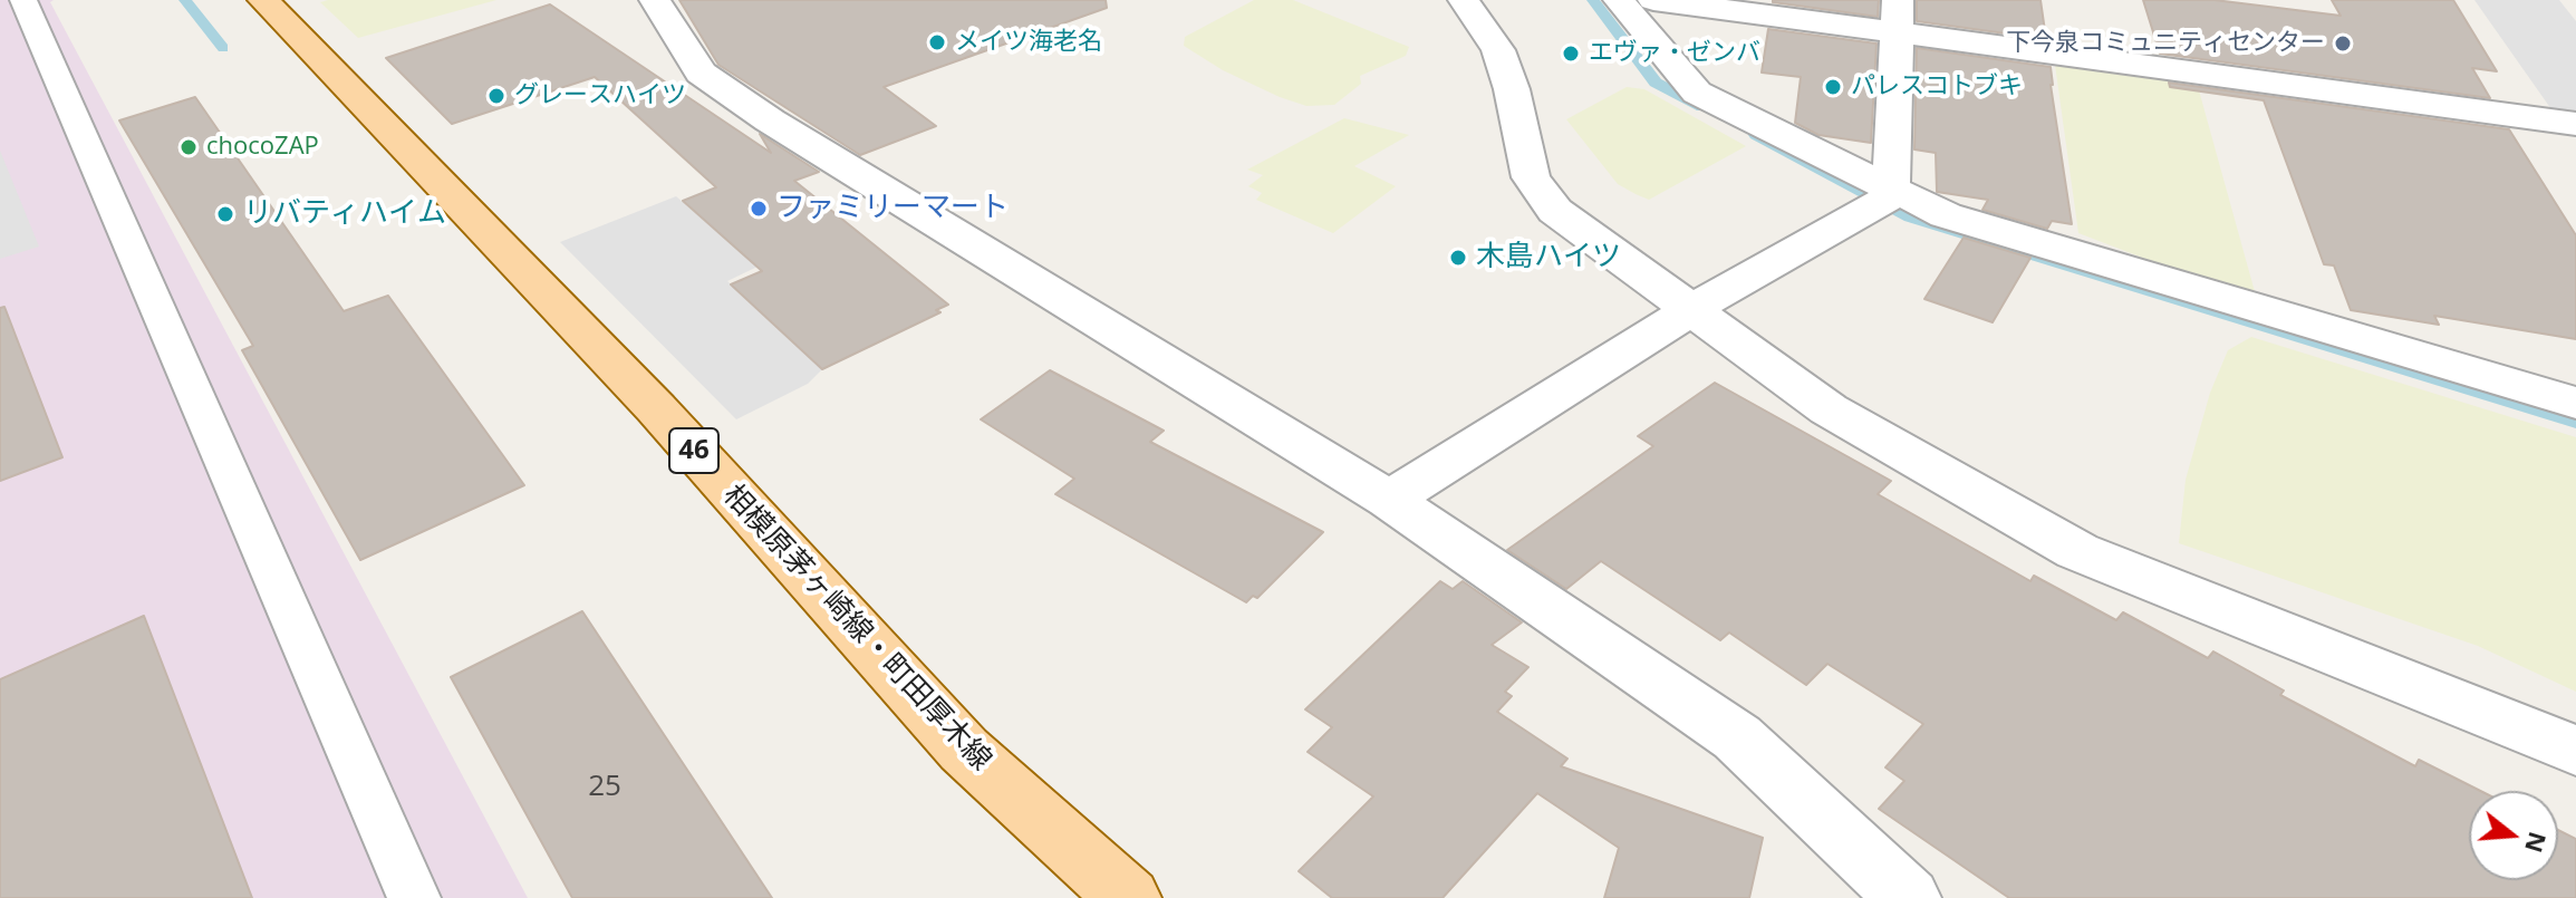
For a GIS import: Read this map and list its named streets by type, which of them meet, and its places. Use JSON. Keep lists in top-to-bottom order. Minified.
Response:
{"streets":{"main road":["46","相模原茅ヶ崎線・町田厚木線"]},"places":["メイツ海老名","下今泉コミュニティセンター","エヴァ・ゼンバ","パレスコトブキ","グレースハイツ","chocoZAP","ファミリーマート","リバティハイム","木島ハイツ"],"house_numbers":["25"],"north":"right"}
